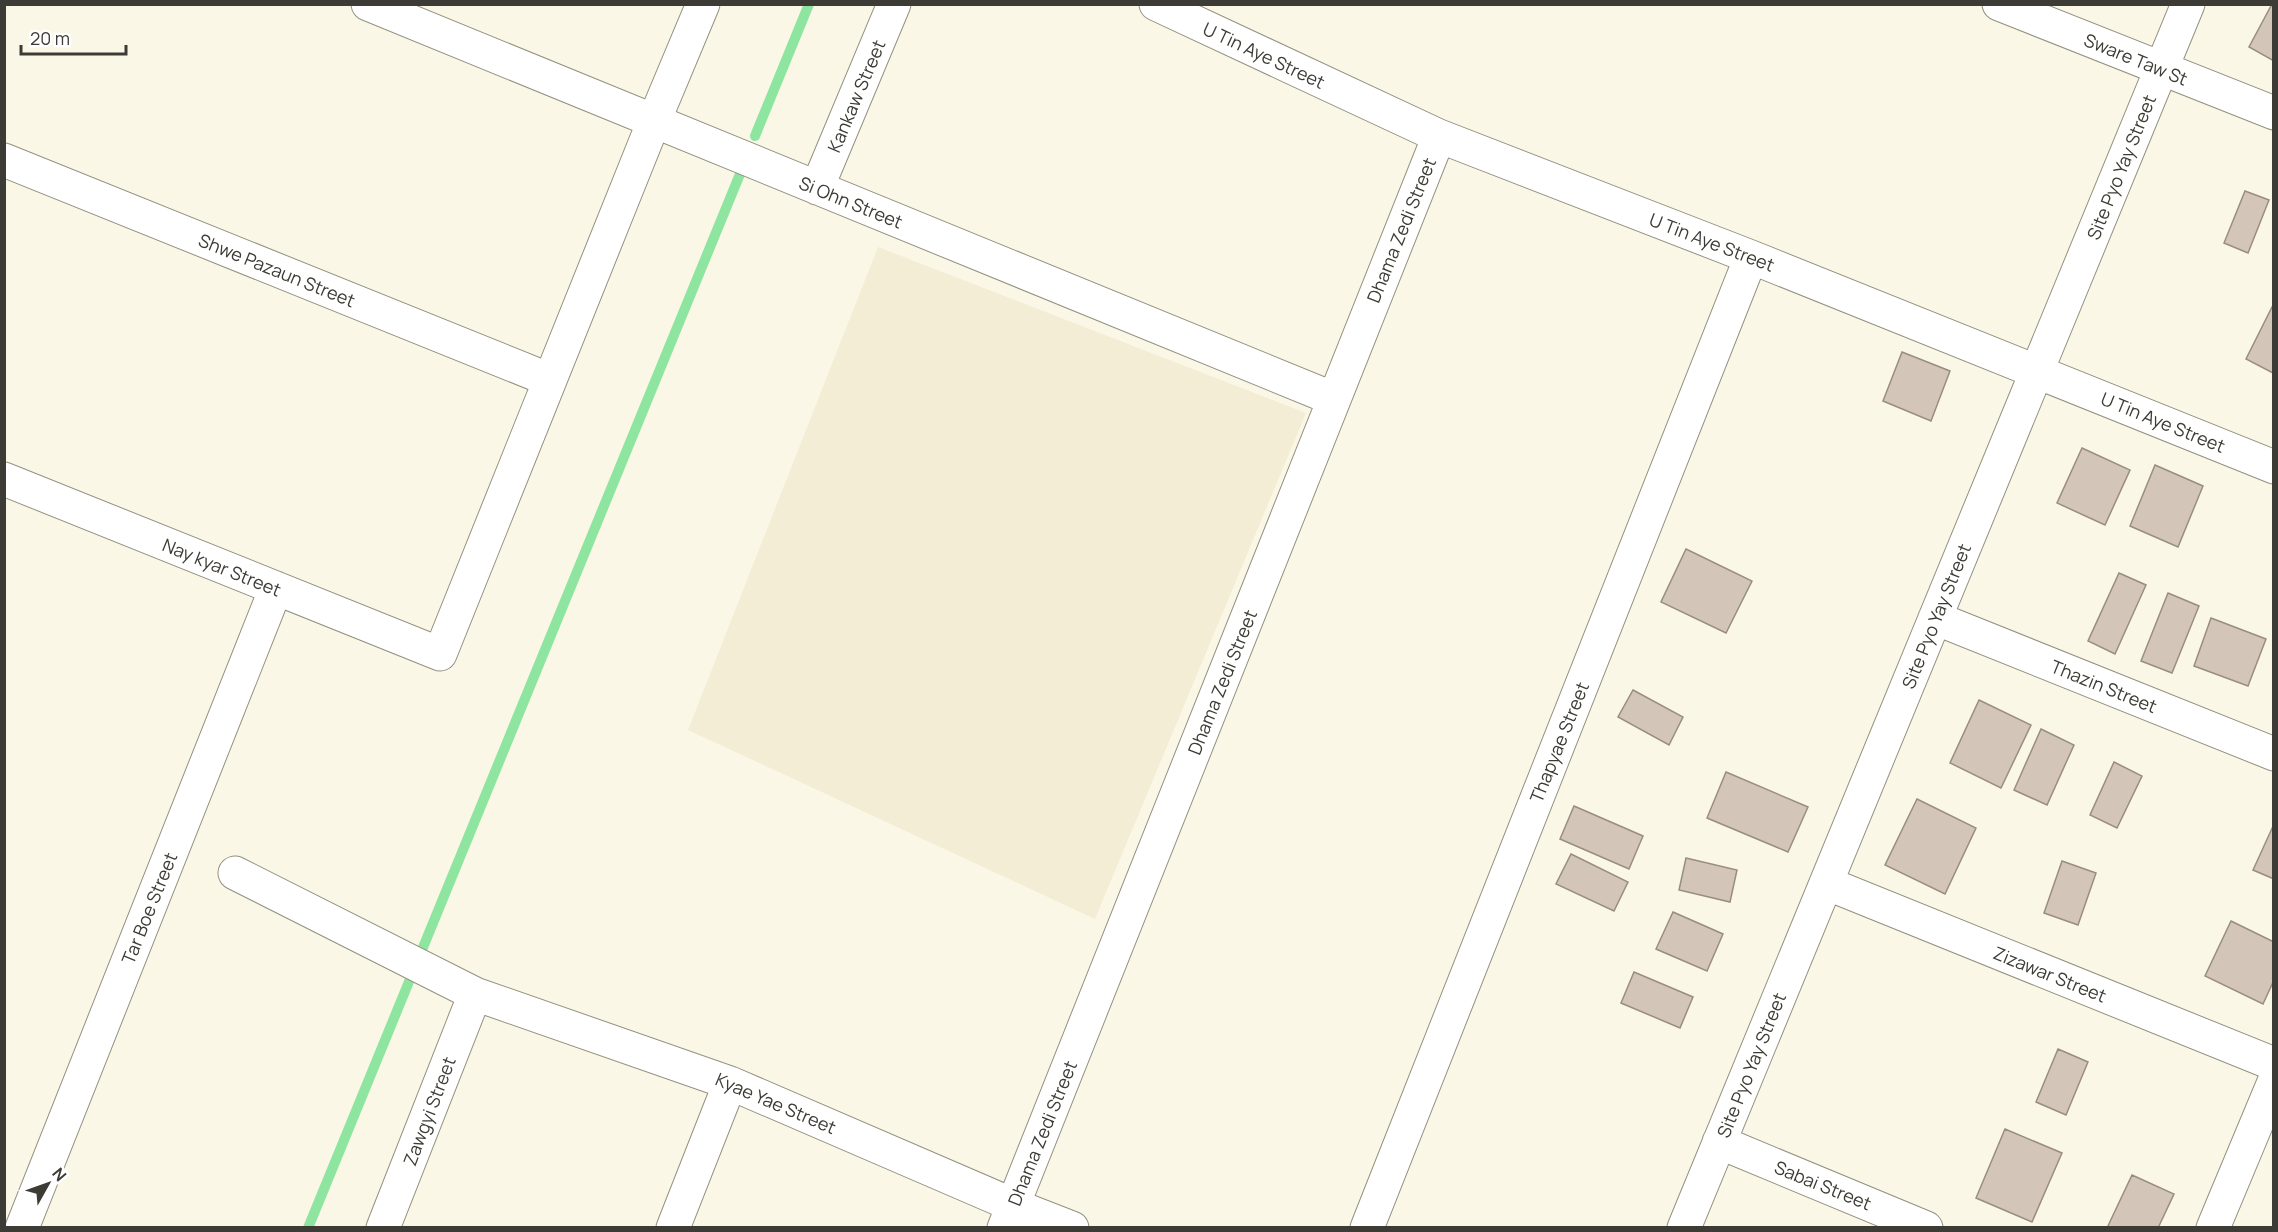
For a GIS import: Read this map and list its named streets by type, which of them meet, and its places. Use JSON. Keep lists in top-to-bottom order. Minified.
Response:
{"streets":{"street":["U Tin Aye Street","Sware Taw St","Kankaw Street","Site Pyo Yay Street","Si Ohn Street","Dhama Zedi Street","Shwe Pazaun Street","Nay kyar Street","Thazin Street","Thapyae Street","Tar Boe Street","Zizawar Street","Kyae Yae Street","Zawgyi Street","Sabai Street"]},"crossings":[["U Tin Aye Street","Site Pyo Yay Street"],["U Tin Aye Street","Dhama Zedi Street"],["U Tin Aye Street","Thapyae Street"],["Sware Taw St","Site Pyo Yay Street"],["Kankaw Street","Si Ohn Street"],["Site Pyo Yay Street","Thazin Street"],["Site Pyo Yay Street","Zizawar Street"],["Site Pyo Yay Street","Sabai Street"],["Si Ohn Street","Dhama Zedi Street"],["Dhama Zedi Street","Kyae Yae Street"],["Shwe Pazaun Street","Nay kyar Street"],["Nay kyar Street","Tar Boe Street"],["Kyae Yae Street","Zawgyi Street"]],"scale_bar":"20 m","north":"top right"}
